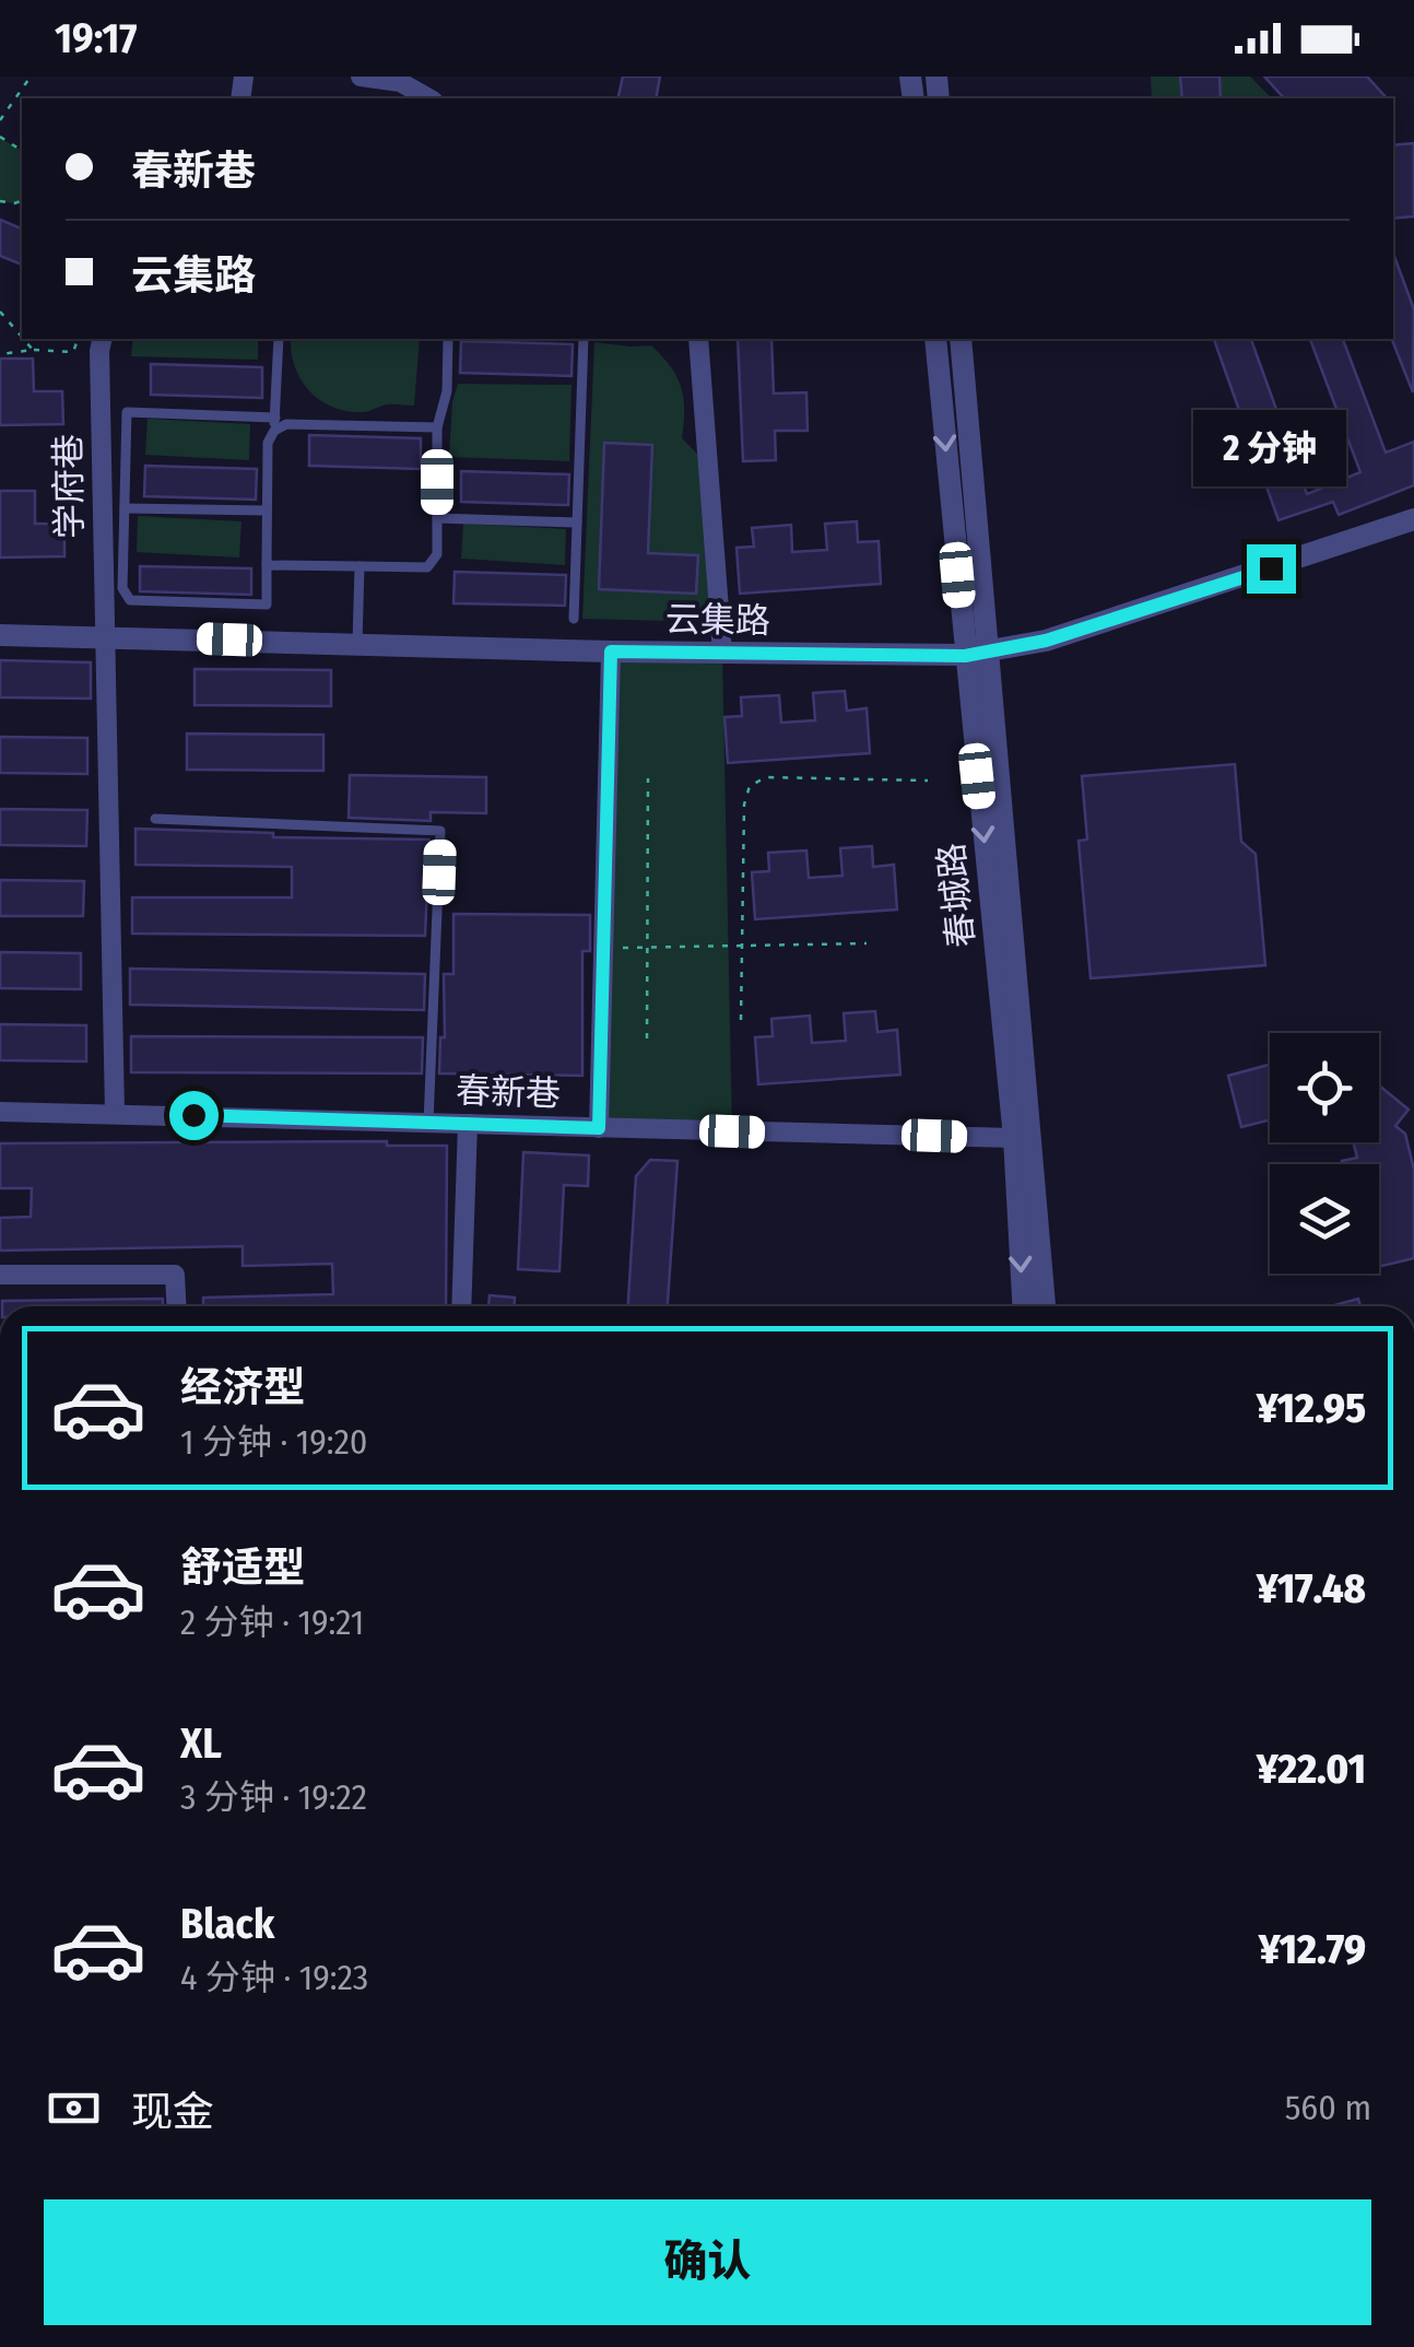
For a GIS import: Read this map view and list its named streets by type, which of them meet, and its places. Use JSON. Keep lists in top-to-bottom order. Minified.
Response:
{"streets":{"street":["学府巷","云集路","春城路","春新巷"]},"crossings":[["学府巷","云集路"],["学府巷","春新巷"],["云集路","春城路"],["春城路","春新巷"]],"page":{"status":"19:17","banner":["春新巷","云集路"],"bubble":"2 分钟","list":[{"name":"经济型","note":"1 分钟 · 19:20","value":"¥12.95"},{"name":"舒适型","note":"2 分钟 · 19:21","value":"¥17.48"},{"name":"XL","note":"3 分钟 · 19:22","value":"¥22.01"},{"name":"Black","note":"4 分钟 · 19:23","value":"¥12.79"}],"pay":["现金","560 m"],"buttons":"确认"}}
